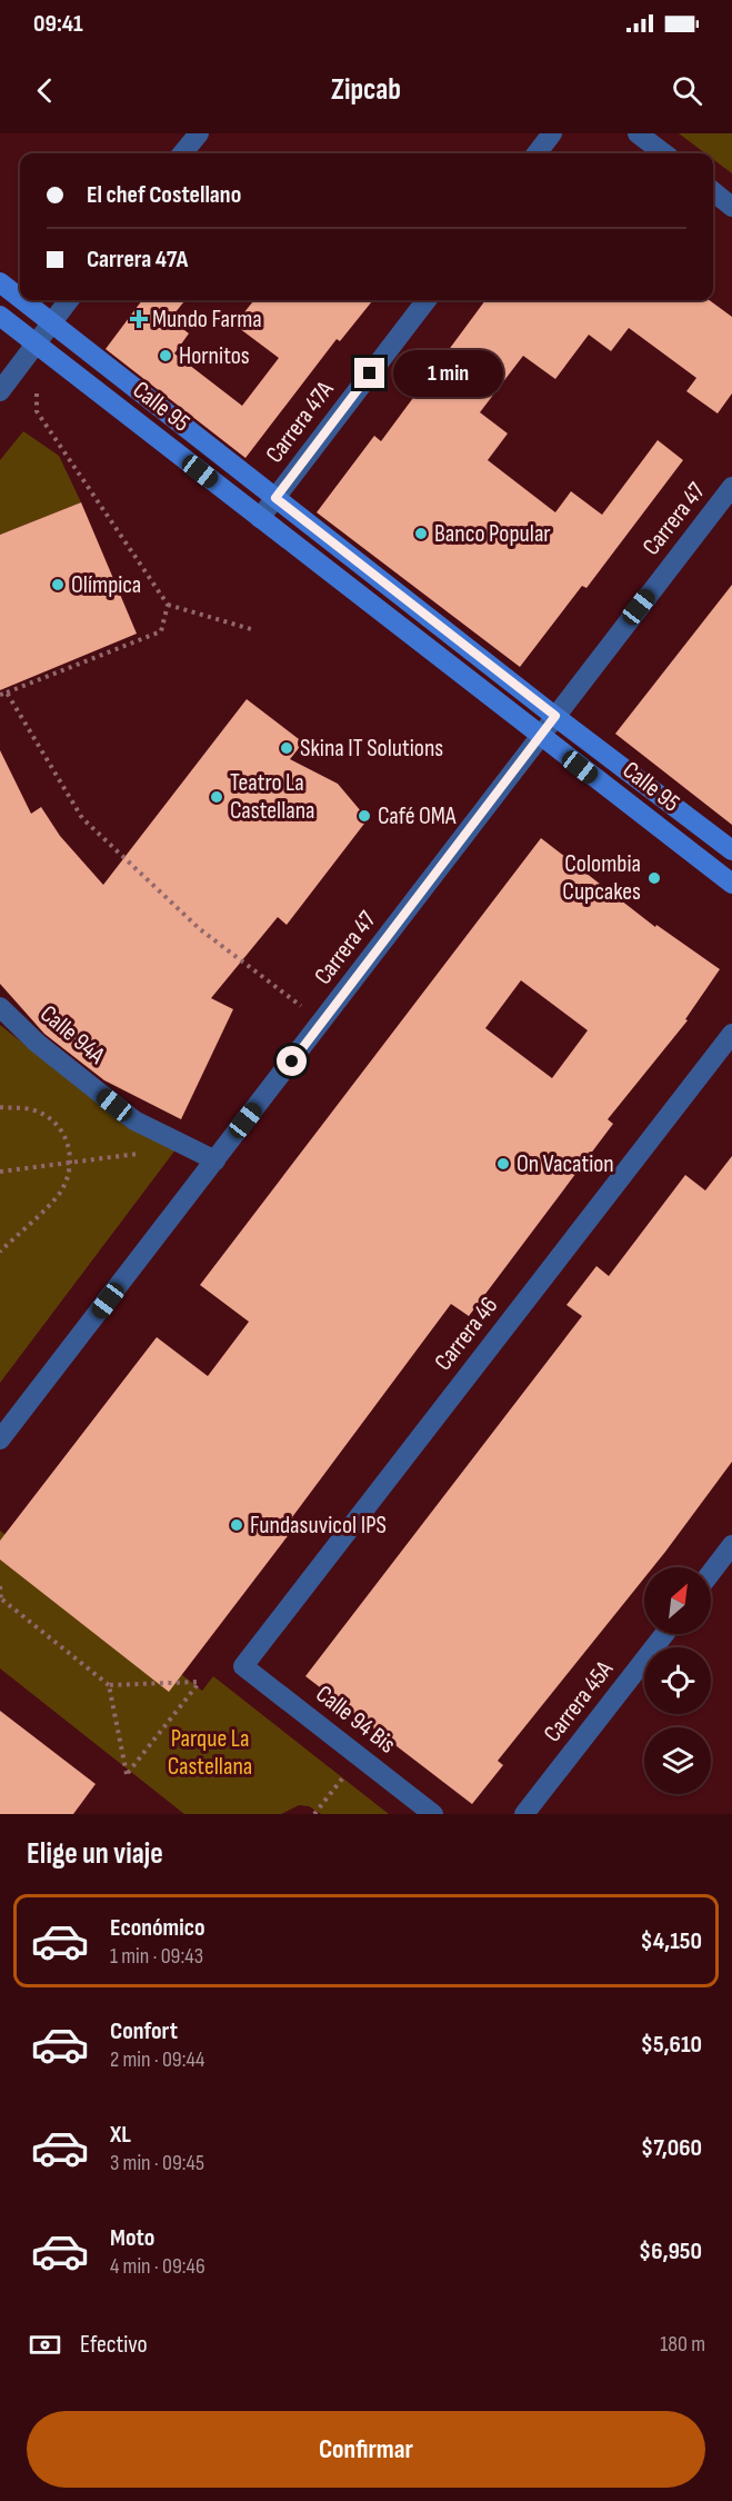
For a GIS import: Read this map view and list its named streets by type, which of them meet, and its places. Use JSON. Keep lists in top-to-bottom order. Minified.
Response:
{"streets":{"street":["Calle 95","Carrera 47A","Carrera 47","Calle 94A","Carrera 46","Carrera 45A","Calle 94 Bis"]},"crossings":[["Calle 95","Carrera 47A"],["Calle 95","Carrera 47"],["Carrera 47","Calle 94A"],["Carrera 46","Calle 94 Bis"]],"parks":["Parque La Castellana"],"places":{"health":["Mundo Farma"],"other":["Hornitos","Banco Popular","Olímpica","Skina IT Solutions","Teatro La Castellana","Café OMA","Colombia Cupcakes","On Vacation","Fundasuvicol IPS"]},"north":"top right","page":{"status":"09:41","header":"Zipcab","banner":["El chef Costellano","Carrera 47A"],"bubble":"1 min","heading":"Elige un viaje","list":[{"name":"Económico","note":"1 min · 09:43","value":"$4,150"},{"name":"Confort","note":"2 min · 09:44","value":"$5,610"},{"name":"XL","note":"3 min · 09:45","value":"$7,060"},{"name":"Moto","note":"4 min · 09:46","value":"$6,950"}],"pay":["Efectivo","180 m"],"buttons":"Confirmar"}}
